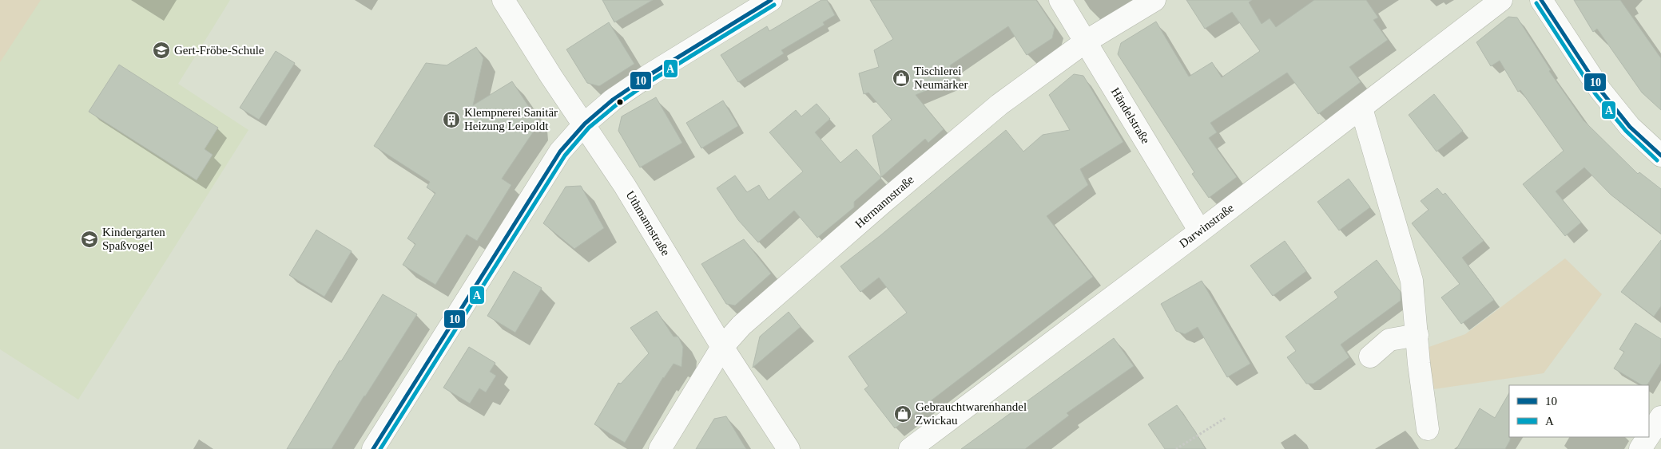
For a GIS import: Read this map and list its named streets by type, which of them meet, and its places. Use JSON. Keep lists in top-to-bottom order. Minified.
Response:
{"streets":{"street":["Händelstraße","Hermannstraße","Uthmannstraße","Darwinstraße"]},"crossings":[["Händelstraße","Hermannstraße"],["Händelstraße","Darwinstraße"],["Hermannstraße","Uthmannstraße"]],"places":{"school or university":["Gert-Fröbe-Schule","Kindergarten Spaßvogel"],"shop":["Tischlerei Neumärker","Gebrauchtwarenhandel Zwickau"],"building":["Klempnerei Sanitär Heizung Leipoldt"]},"lines":["transit line 10","transit line A"],"legend":["10","A"]}
